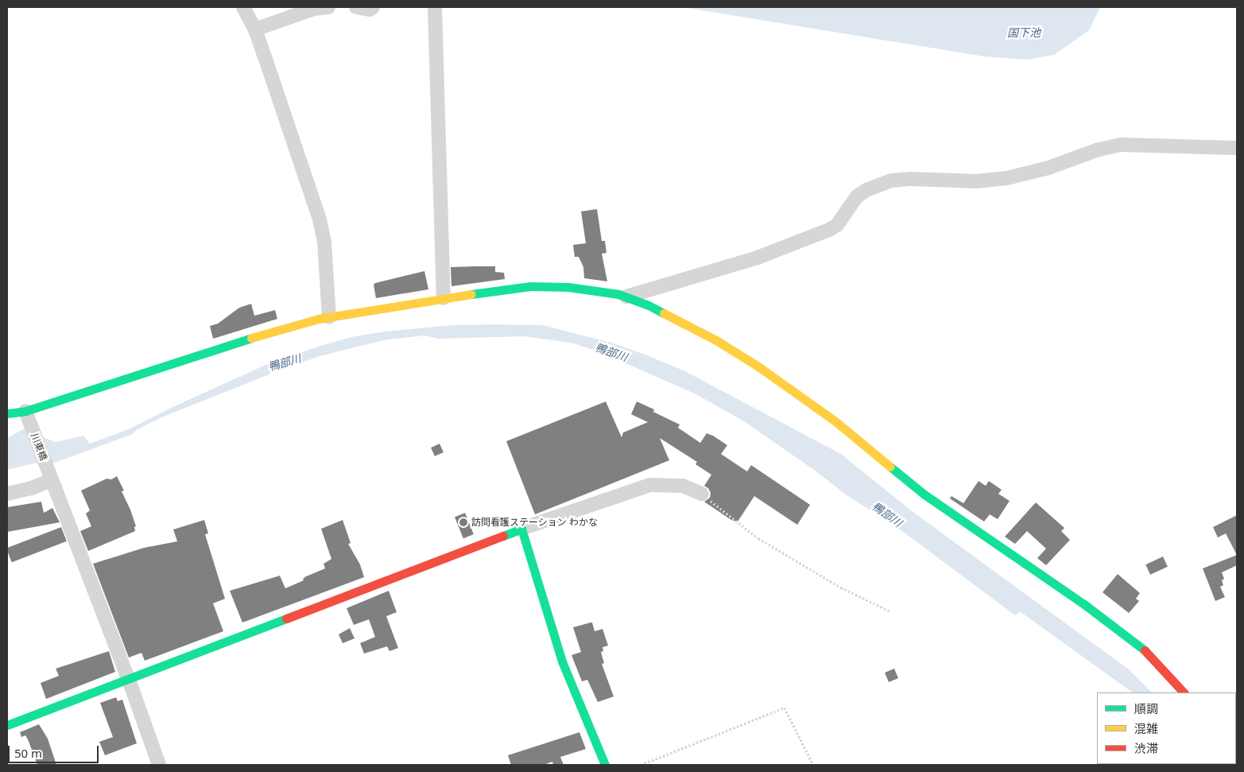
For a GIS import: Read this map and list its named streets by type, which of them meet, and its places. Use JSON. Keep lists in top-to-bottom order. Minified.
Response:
{"streets":{"street":["川東橋"]},"water":["国下池","鴨部川"],"places":["訪問看護ステーション わかな"],"legend":["順調","混雑","渋滞"],"scale_bar":"50 m"}
